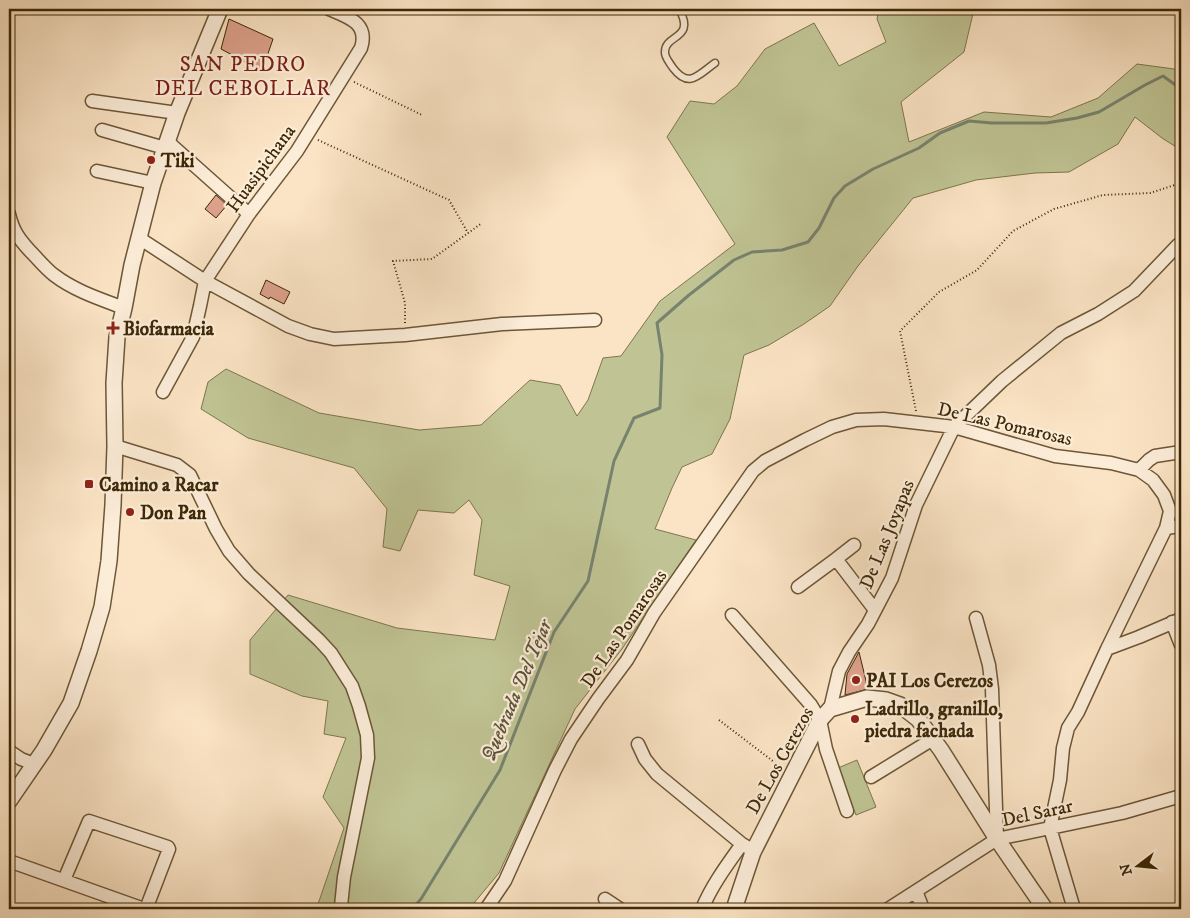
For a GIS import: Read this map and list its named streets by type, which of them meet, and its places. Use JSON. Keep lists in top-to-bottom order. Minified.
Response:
{"streets":{"street":["Huasipichana","De Las Pomarosas","De Las Joyapas","De Los Cerezos","Del Sarar"]},"crossings":[["De Las Pomarosas","De Las Joyapas"],["De Las Pomarosas","Del Sarar"],["De Las Joyapas","De Los Cerezos"],["De Los Cerezos","Del Sarar"]],"districts":["SAN PEDRO DEL CEBOLLAR"],"water":["Quebrada Del Tejar"],"places":{"other":["Tiki","Don Pan","PAI Los Cerezos","Ladrillo, granillo, piedra fachada"],"health":["Biofarmacia"],"transit":["Camino a Racar"]},"north":"left"}
